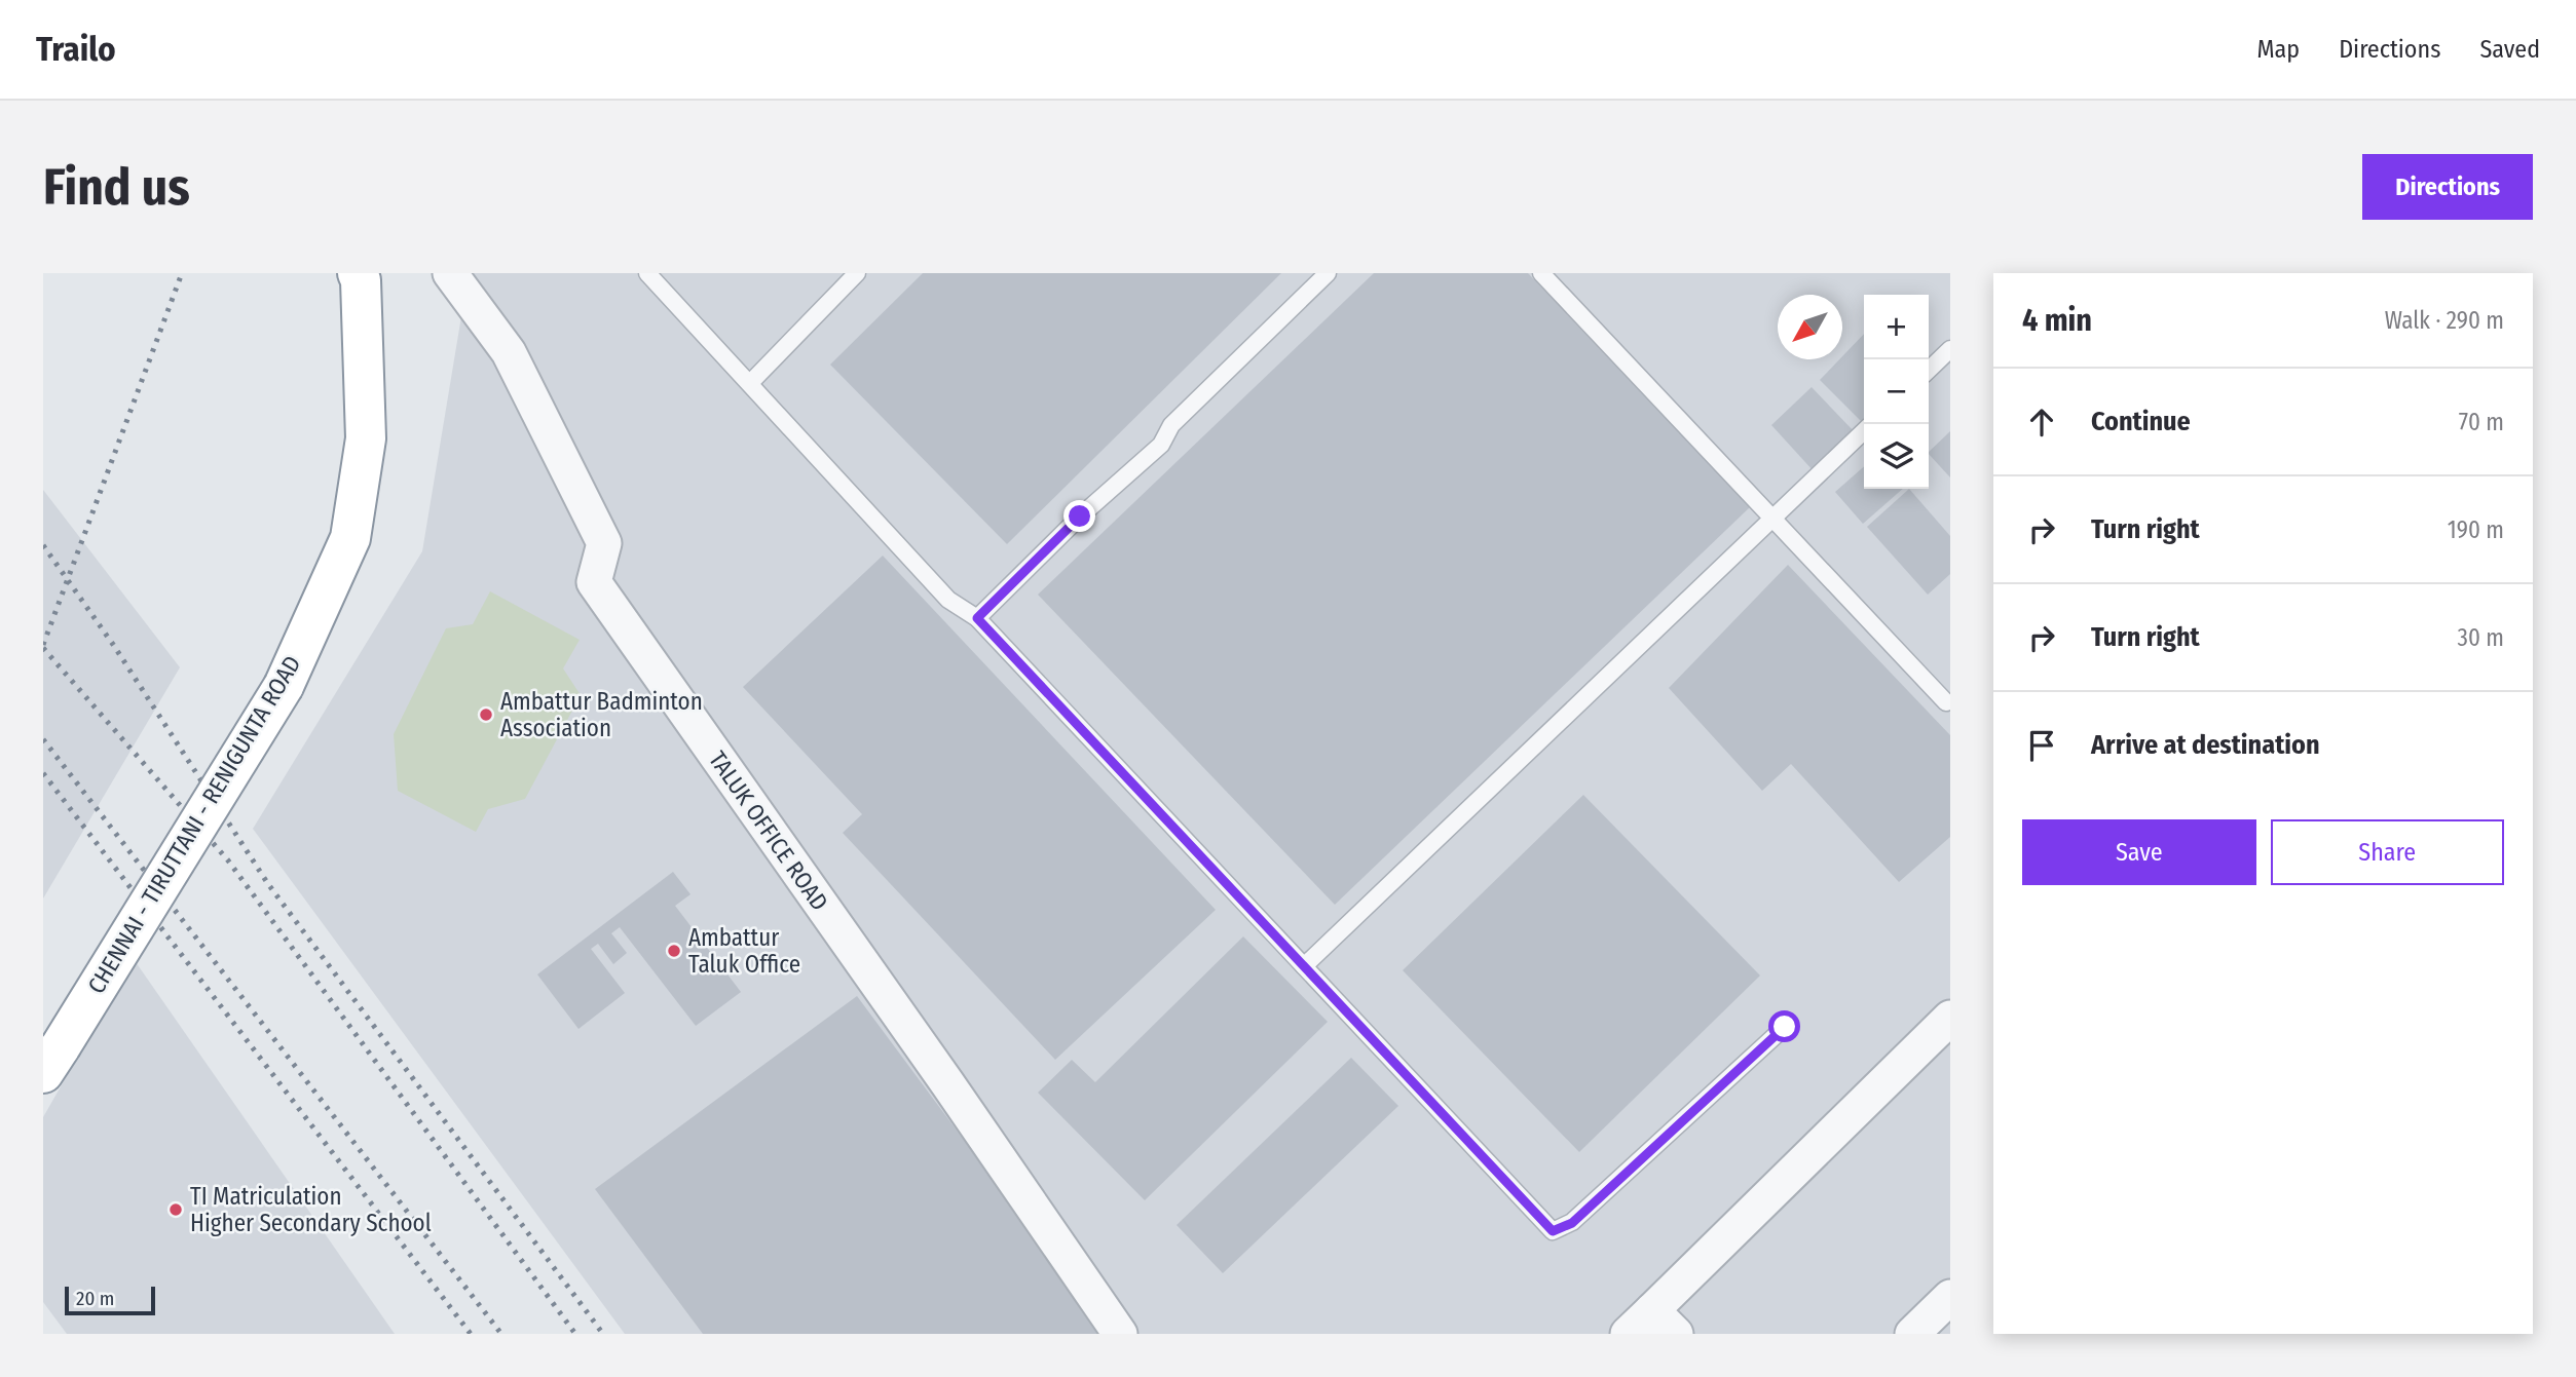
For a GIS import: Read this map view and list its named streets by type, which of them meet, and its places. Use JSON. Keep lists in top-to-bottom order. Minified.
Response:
{"streets":{"highway":["CHENNAI - TIRUTTANI - RENIGUNTA ROAD"],"street":["TALUK OFFICE ROAD"]},"places":["Ambattur Badminton Association","Ambattur Taluk Office","TI Matriculation Higher Secondary School"],"scale_bar":"20 m","north":"bottom left","page":{"header":"Trailo","nav":["Map","Directions","Saved"],"buttons":["Directions",["Save","Share"]],"title":"Find us","heading":["4 min","Walk · 290 m"],"map_buttons":["+","−"],"list":[["Continue","70 m"],["Turn right","190 m"],["Turn right","30 m"],"Arrive at destination"],"scale":"20 m"}}
